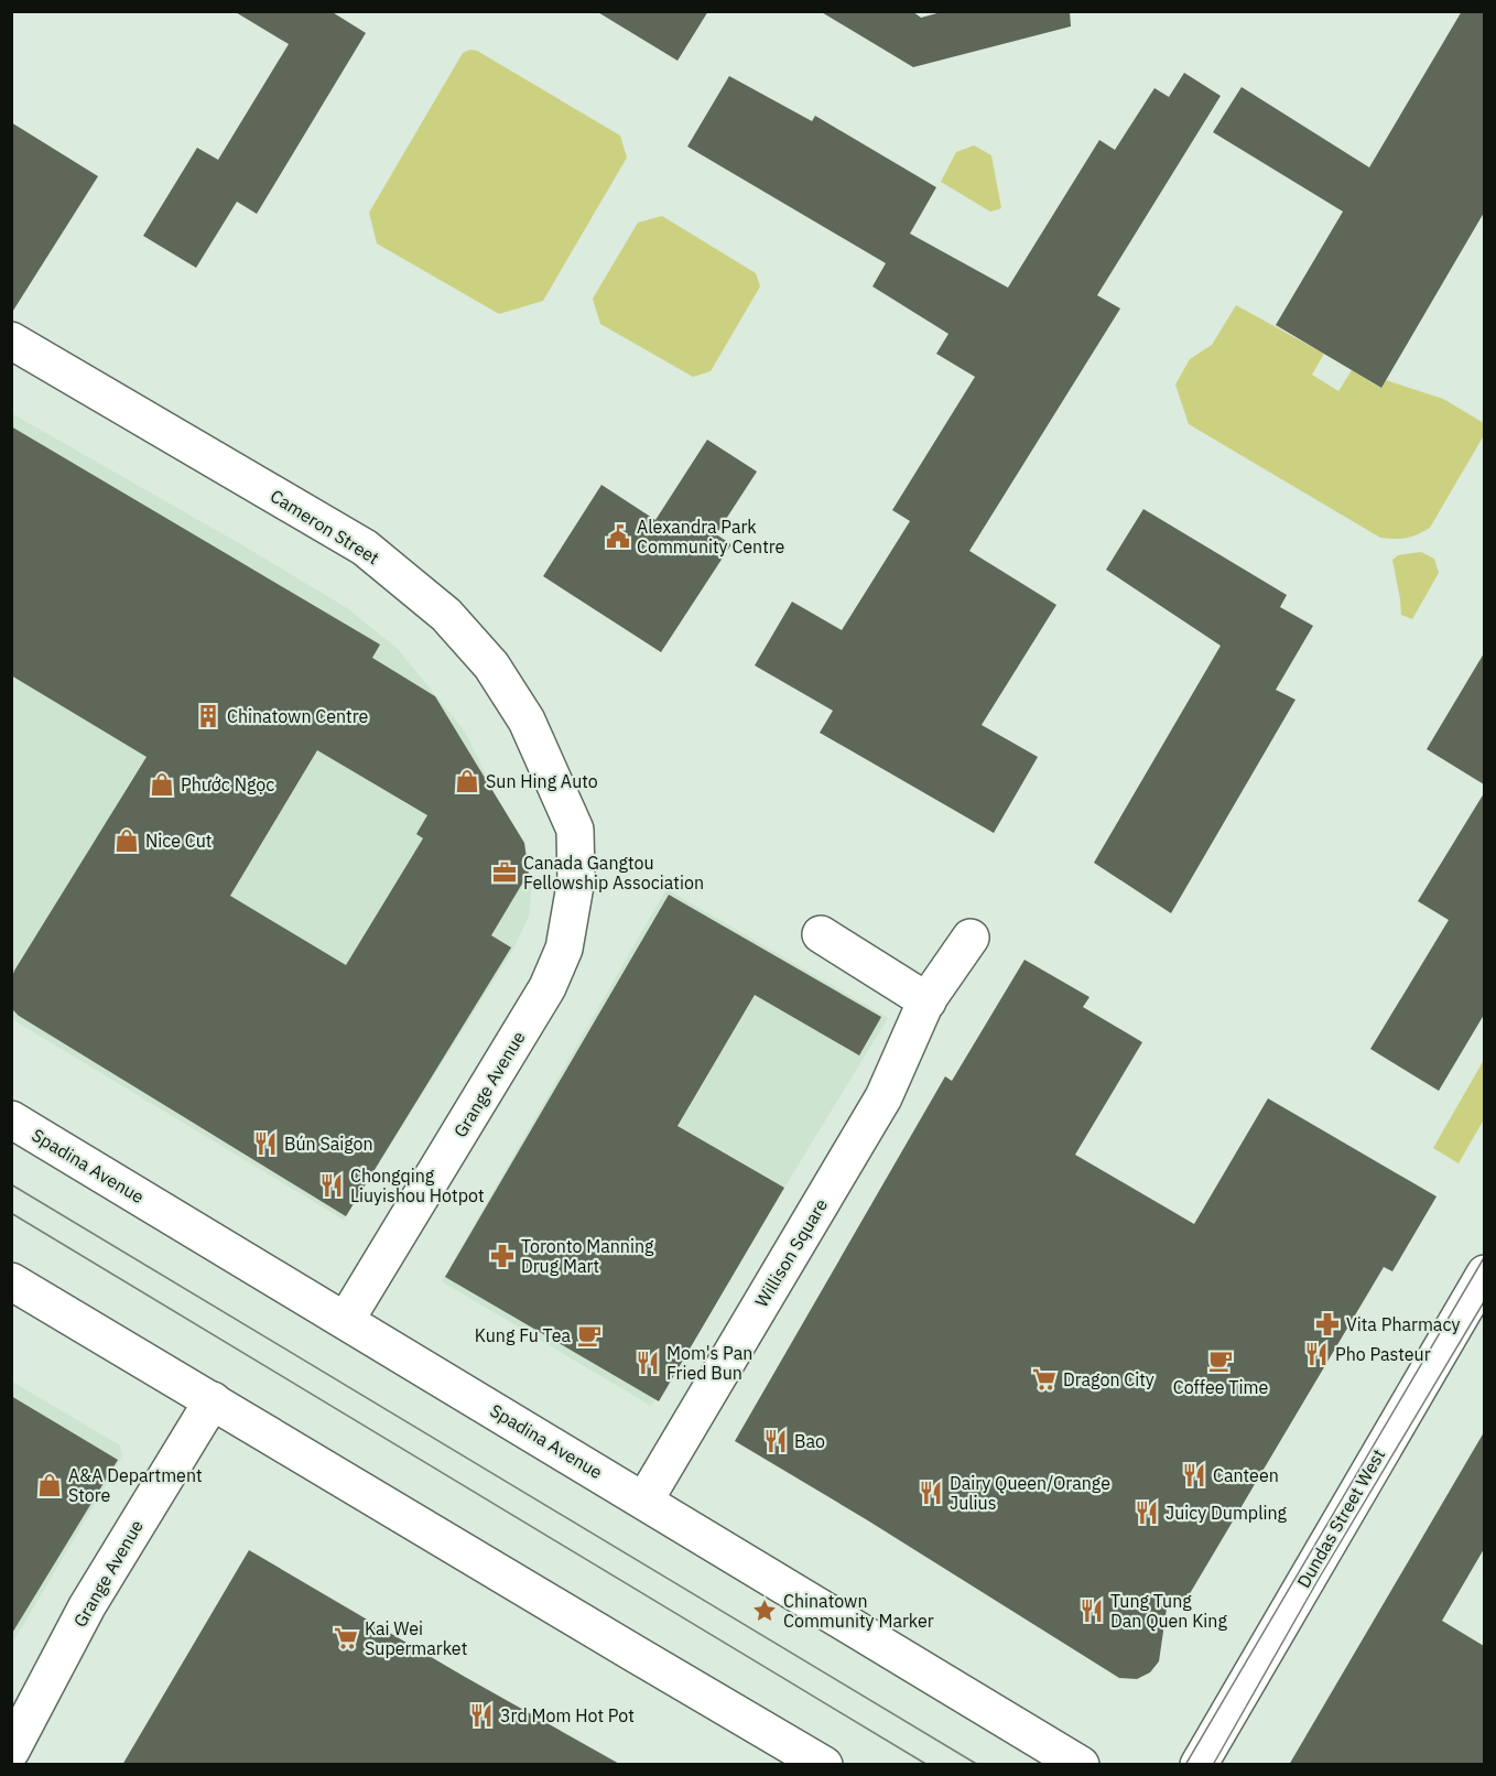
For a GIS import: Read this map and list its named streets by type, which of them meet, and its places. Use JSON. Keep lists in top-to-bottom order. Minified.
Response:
{"streets":{"main road":["Cameron Street","Grange Avenue","Spadina Avenue","Willison Square","Dundas Street West"]},"crossings":[["Cameron Street","Grange Avenue"],["Grange Avenue","Spadina Avenue"],["Spadina Avenue","Willison Square"]],"places":{"public building":["Alexandra Park Community Centre"],"building":["Chinatown Centre"],"shop":["Sun Hing Auto","Phước Ngọc","Nice Cut","A&A Department Store"],"office":["Canada Gangtou Fellowship Association"],"restaurant":["Bún Saigon","Chongqing Liuyishou Hotpot","Pho Pasteur","Mom's Pan Fried Bun","Bao","Canteen","Dairy Queen/Orange Julius","Juicy Dumpling","Tung Tung Dan Quen King","3rd Mom Hot Pot"],"pharmacy":["Toronto Manning Drug Mart","Vita Pharmacy"],"cafe":["Kung Fu Tea","Coffee Time"],"supermarket":["Dragon City","Kai Wei Supermarket"],"place":["Chinatown Community Marker"]}}
